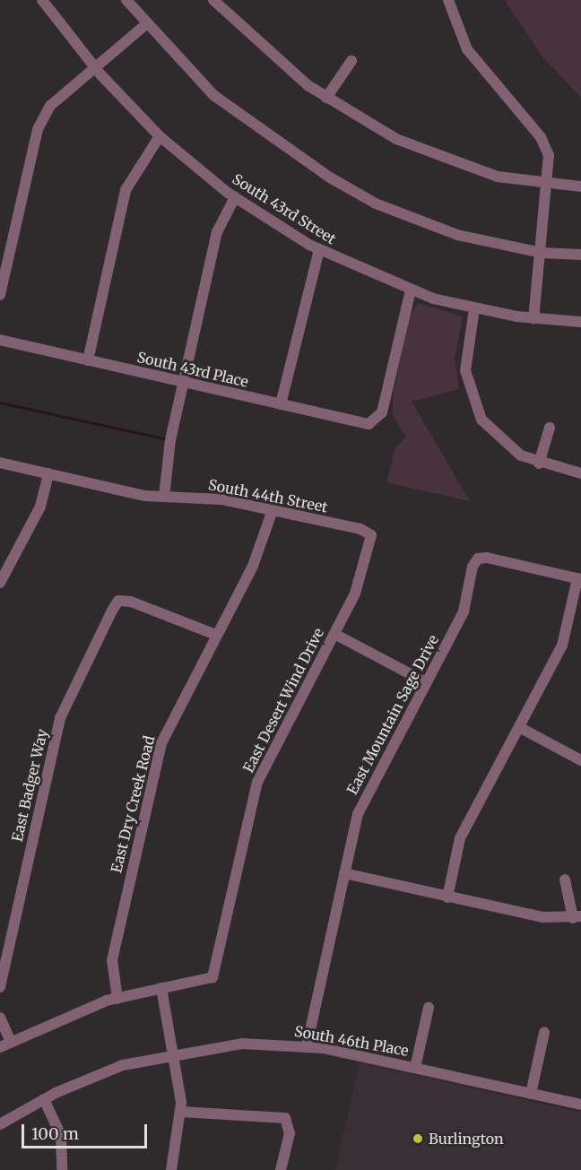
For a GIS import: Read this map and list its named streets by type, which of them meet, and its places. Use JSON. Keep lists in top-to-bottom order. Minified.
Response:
{"streets":{"street":["South 43rd Street","South 43rd Place","South 44th Street","East Desert Wind Drive","East Mountain Sage Drive","East Badger Way","East Dry Creek Road","South 46th Place"]},"crossings":[["South 43rd Street","South 43rd Place"],["South 44th Street","East Desert Wind Drive"],["South 44th Street","East Dry Creek Road"],["East Mountain Sage Drive","South 46th Place"],["East Badger Way","East Dry Creek Road"]],"places":["Burlington"],"scale_bar":"100 m"}
